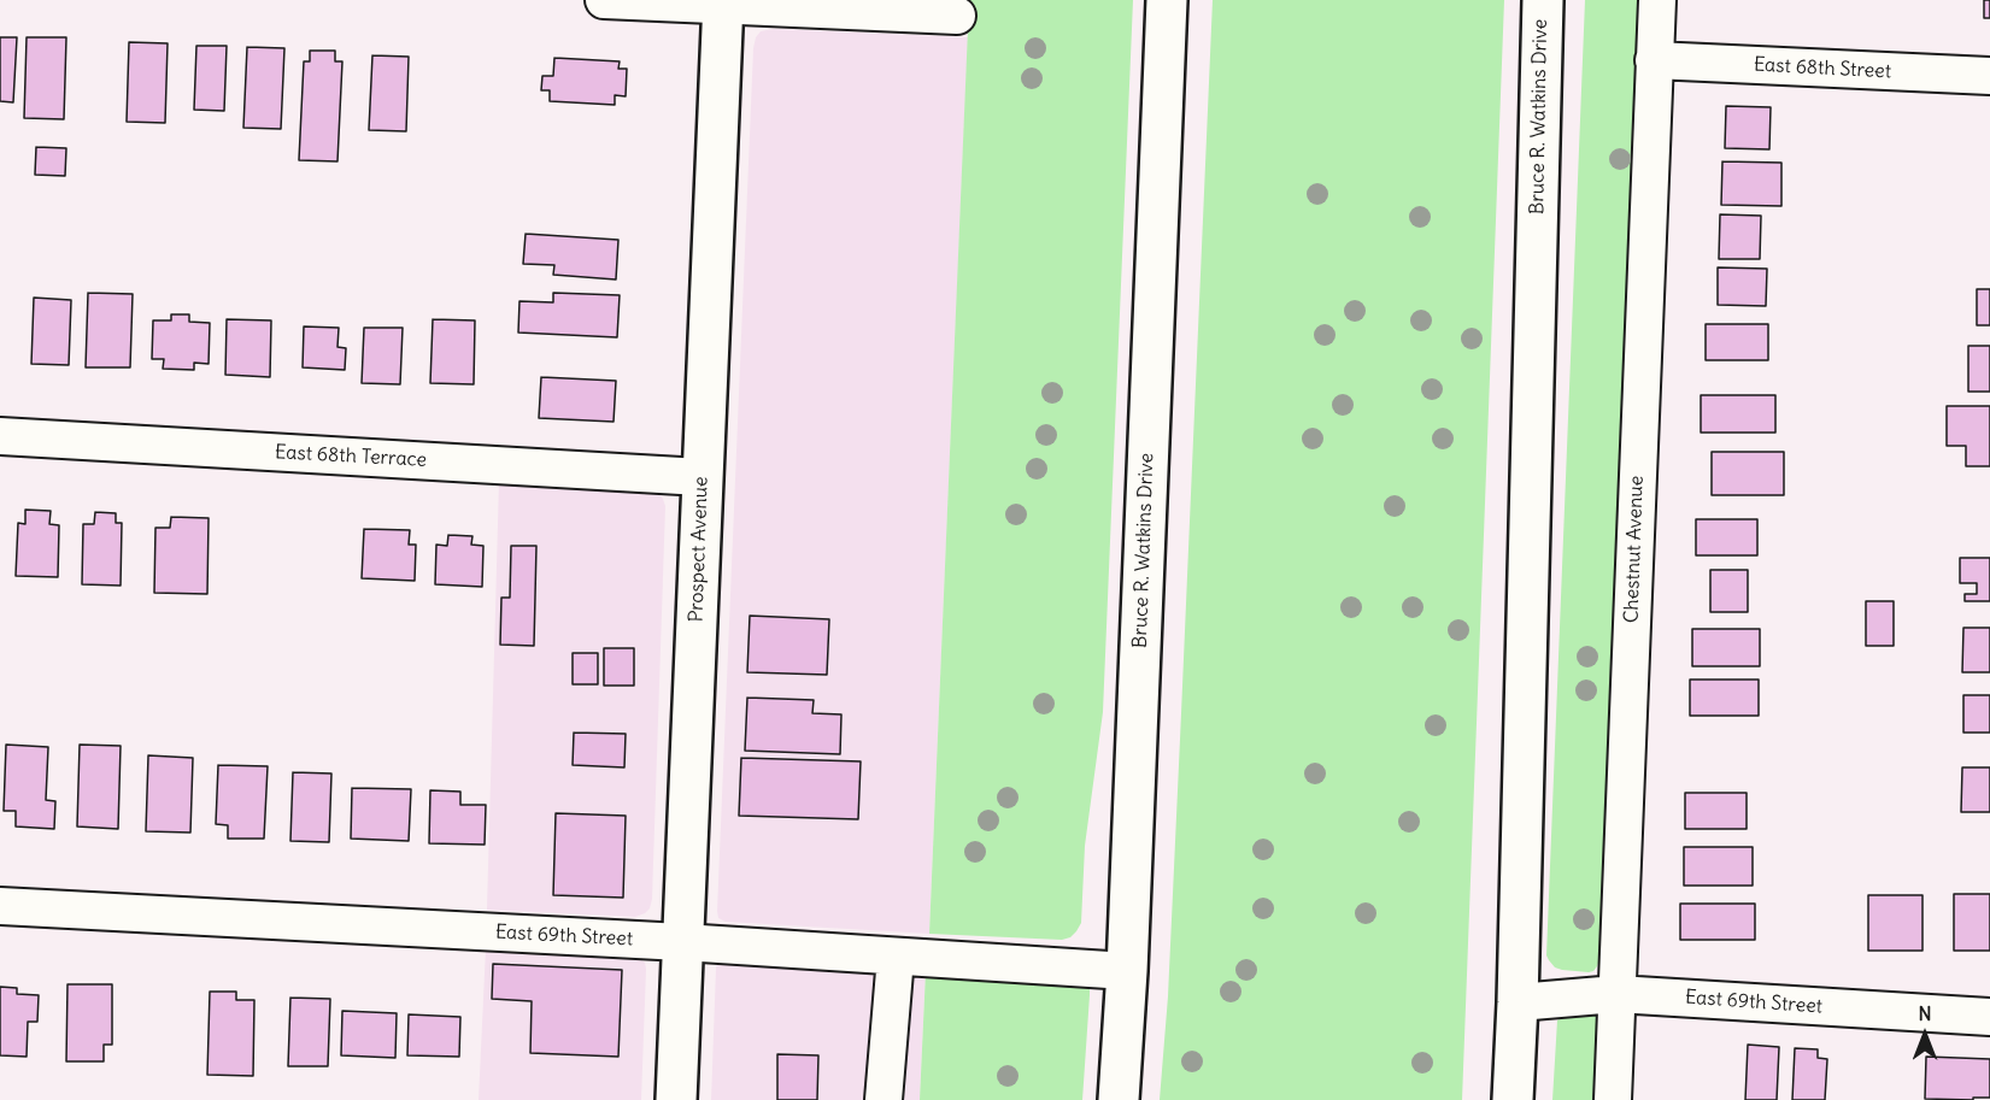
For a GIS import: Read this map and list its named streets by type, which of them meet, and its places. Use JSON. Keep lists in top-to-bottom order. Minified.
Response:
{"streets":{"main road":["Bruce R. Watkins Drive","Prospect Avenue"],"street":["East 68th Street","East 68th Terrace","Chestnut Avenue","East 69th Street"]},"crossings":[["East 68th Street","Chestnut Avenue"],["Bruce R. Watkins Drive","East 69th Street"],["East 68th Terrace","Prospect Avenue"],["Prospect Avenue","East 69th Street"],["Chestnut Avenue","East 69th Street"]],"north":"top"}
